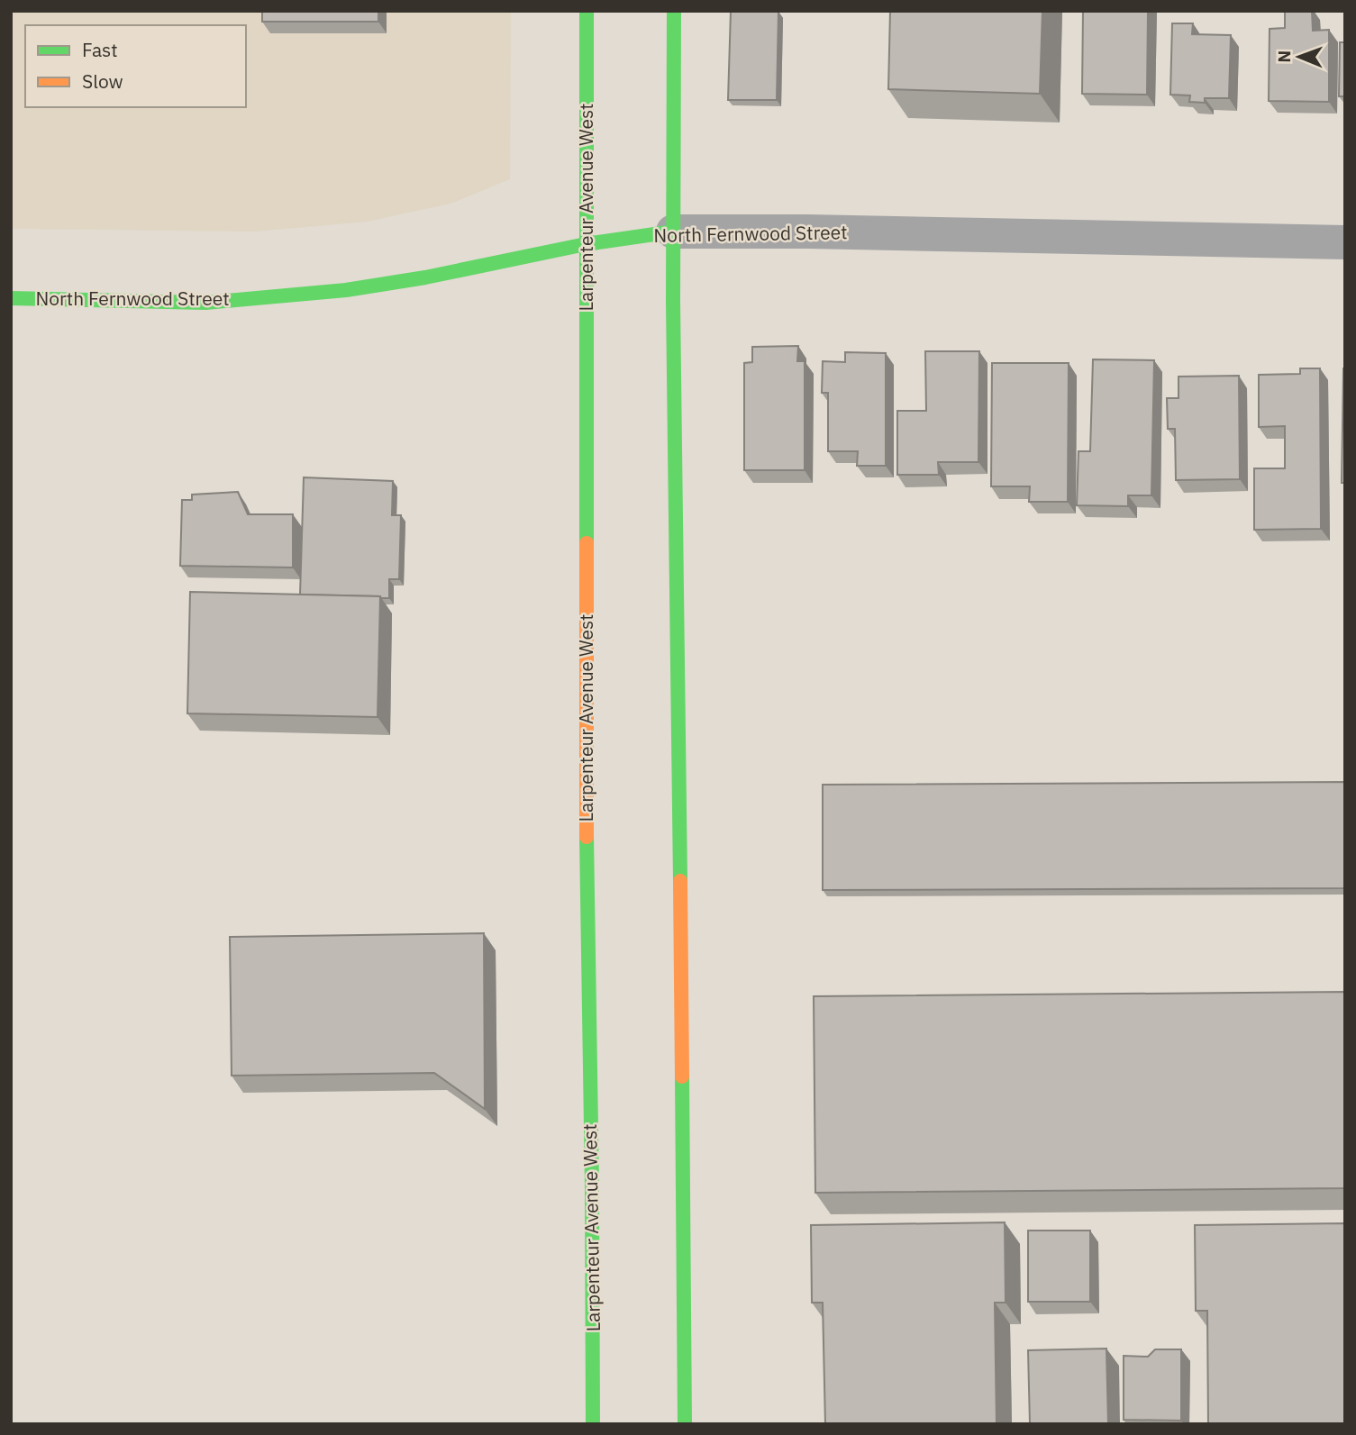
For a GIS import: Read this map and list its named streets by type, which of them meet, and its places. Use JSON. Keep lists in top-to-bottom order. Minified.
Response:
{"streets":{"main road":["Larpenteur Avenue West","North Fernwood Street"]},"crossings":[["Larpenteur Avenue West","North Fernwood Street"]],"legend":["Fast","Slow"],"north":"left"}
